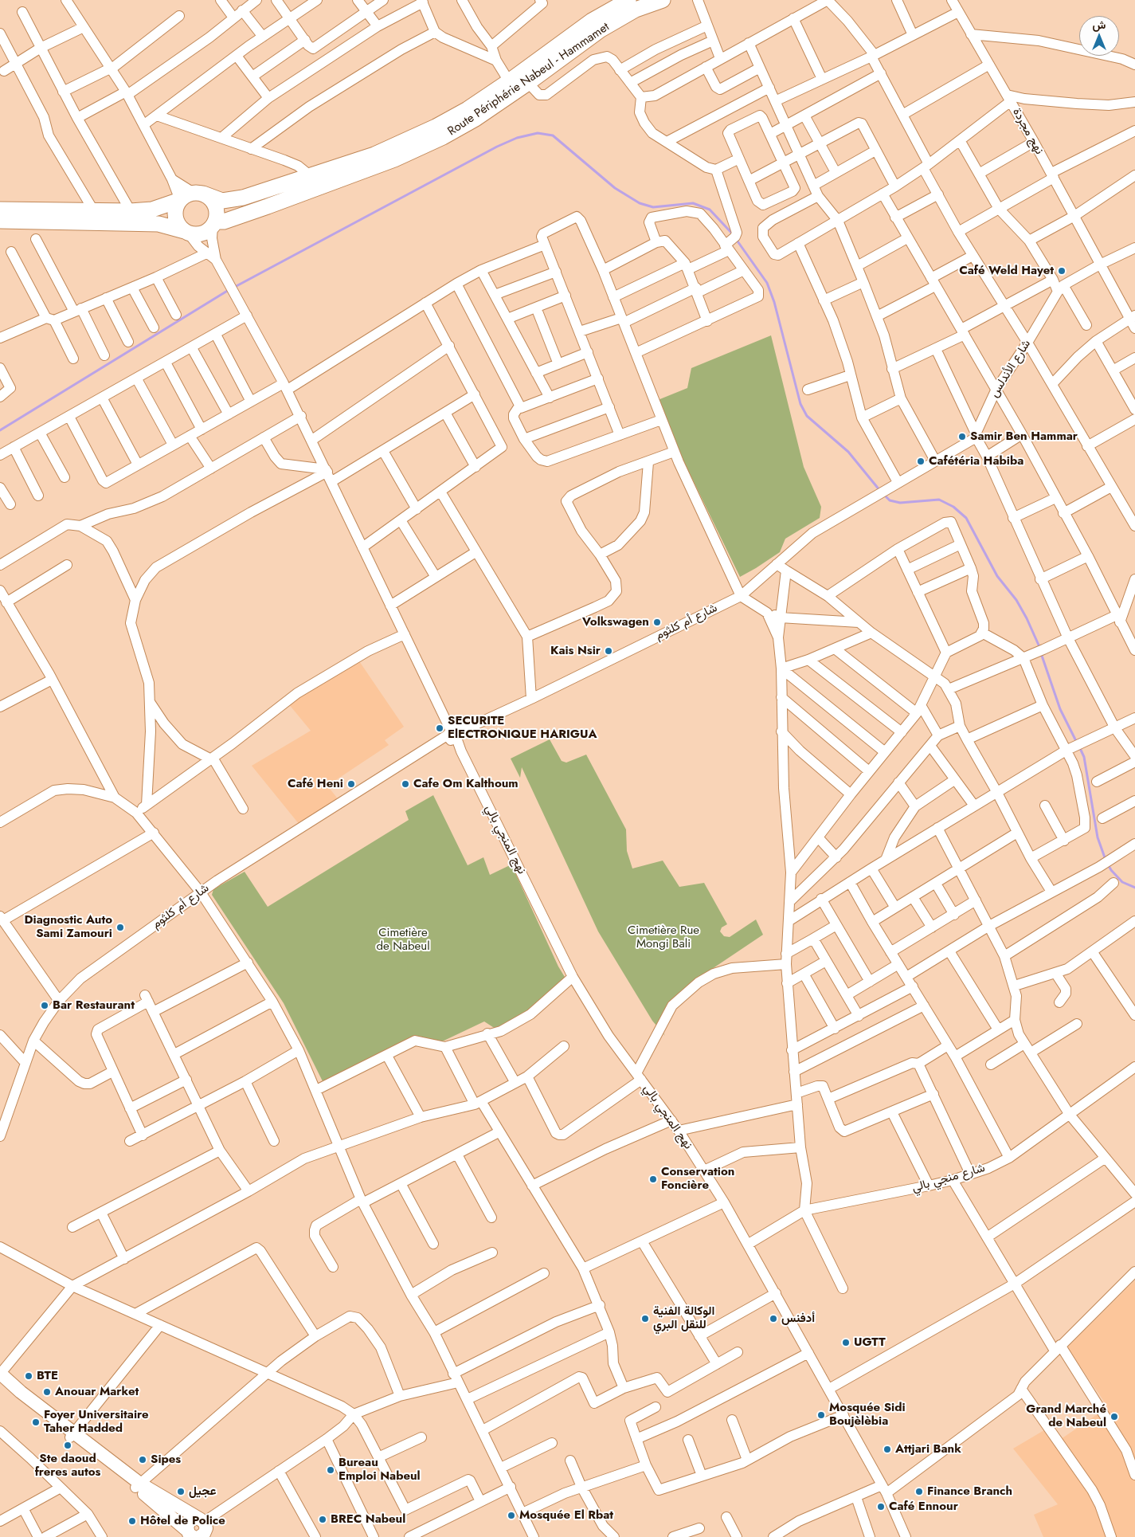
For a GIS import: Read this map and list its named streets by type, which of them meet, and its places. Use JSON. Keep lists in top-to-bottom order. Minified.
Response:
{"streets":{"highway":["Route Périphérie Nabeul - Hammamet"],"street":["نهج مجردة","شارع الأندلس","شارع أم كلثوم","نهج المنجي بالي","شارع منجي بالي"]},"crossings":[["نهج مجردة","شارع الأندلس"],["شارع أم كلثوم","نهج المنجي بالي"]],"parks":["Cimetière Rue Mongi Bali","Cimetière de Nabeul"],"places":["Café Weld Hayet","Samir Ben Hammar","Cafétéria Habiba","Volkswagen","Kais Nsir","SECURITE ElECTRONIQUE HARIGUA","Café Heni","Cafe Om Kalthoum","Diagnostic Auto Sami Zamouri","Bar Restaurant","Conservation Foncière","الوكالة الفنية للنقل البري","أدفنس","UGTT","BTE","Anouar Market","Mosquée Sidi Boujèlèbia","Grand Marché de Nabeul","Foyer Universitaire Taher Hadded","Ste daoud freres autos","Attjari Bank","Sipes","Bureau Emploi Nabeul","عجيل","Finance Branch","Café Ennour","Mosquée El Rbat","BREC Nabeul","Hôtel de Police"],"north":"top"}
